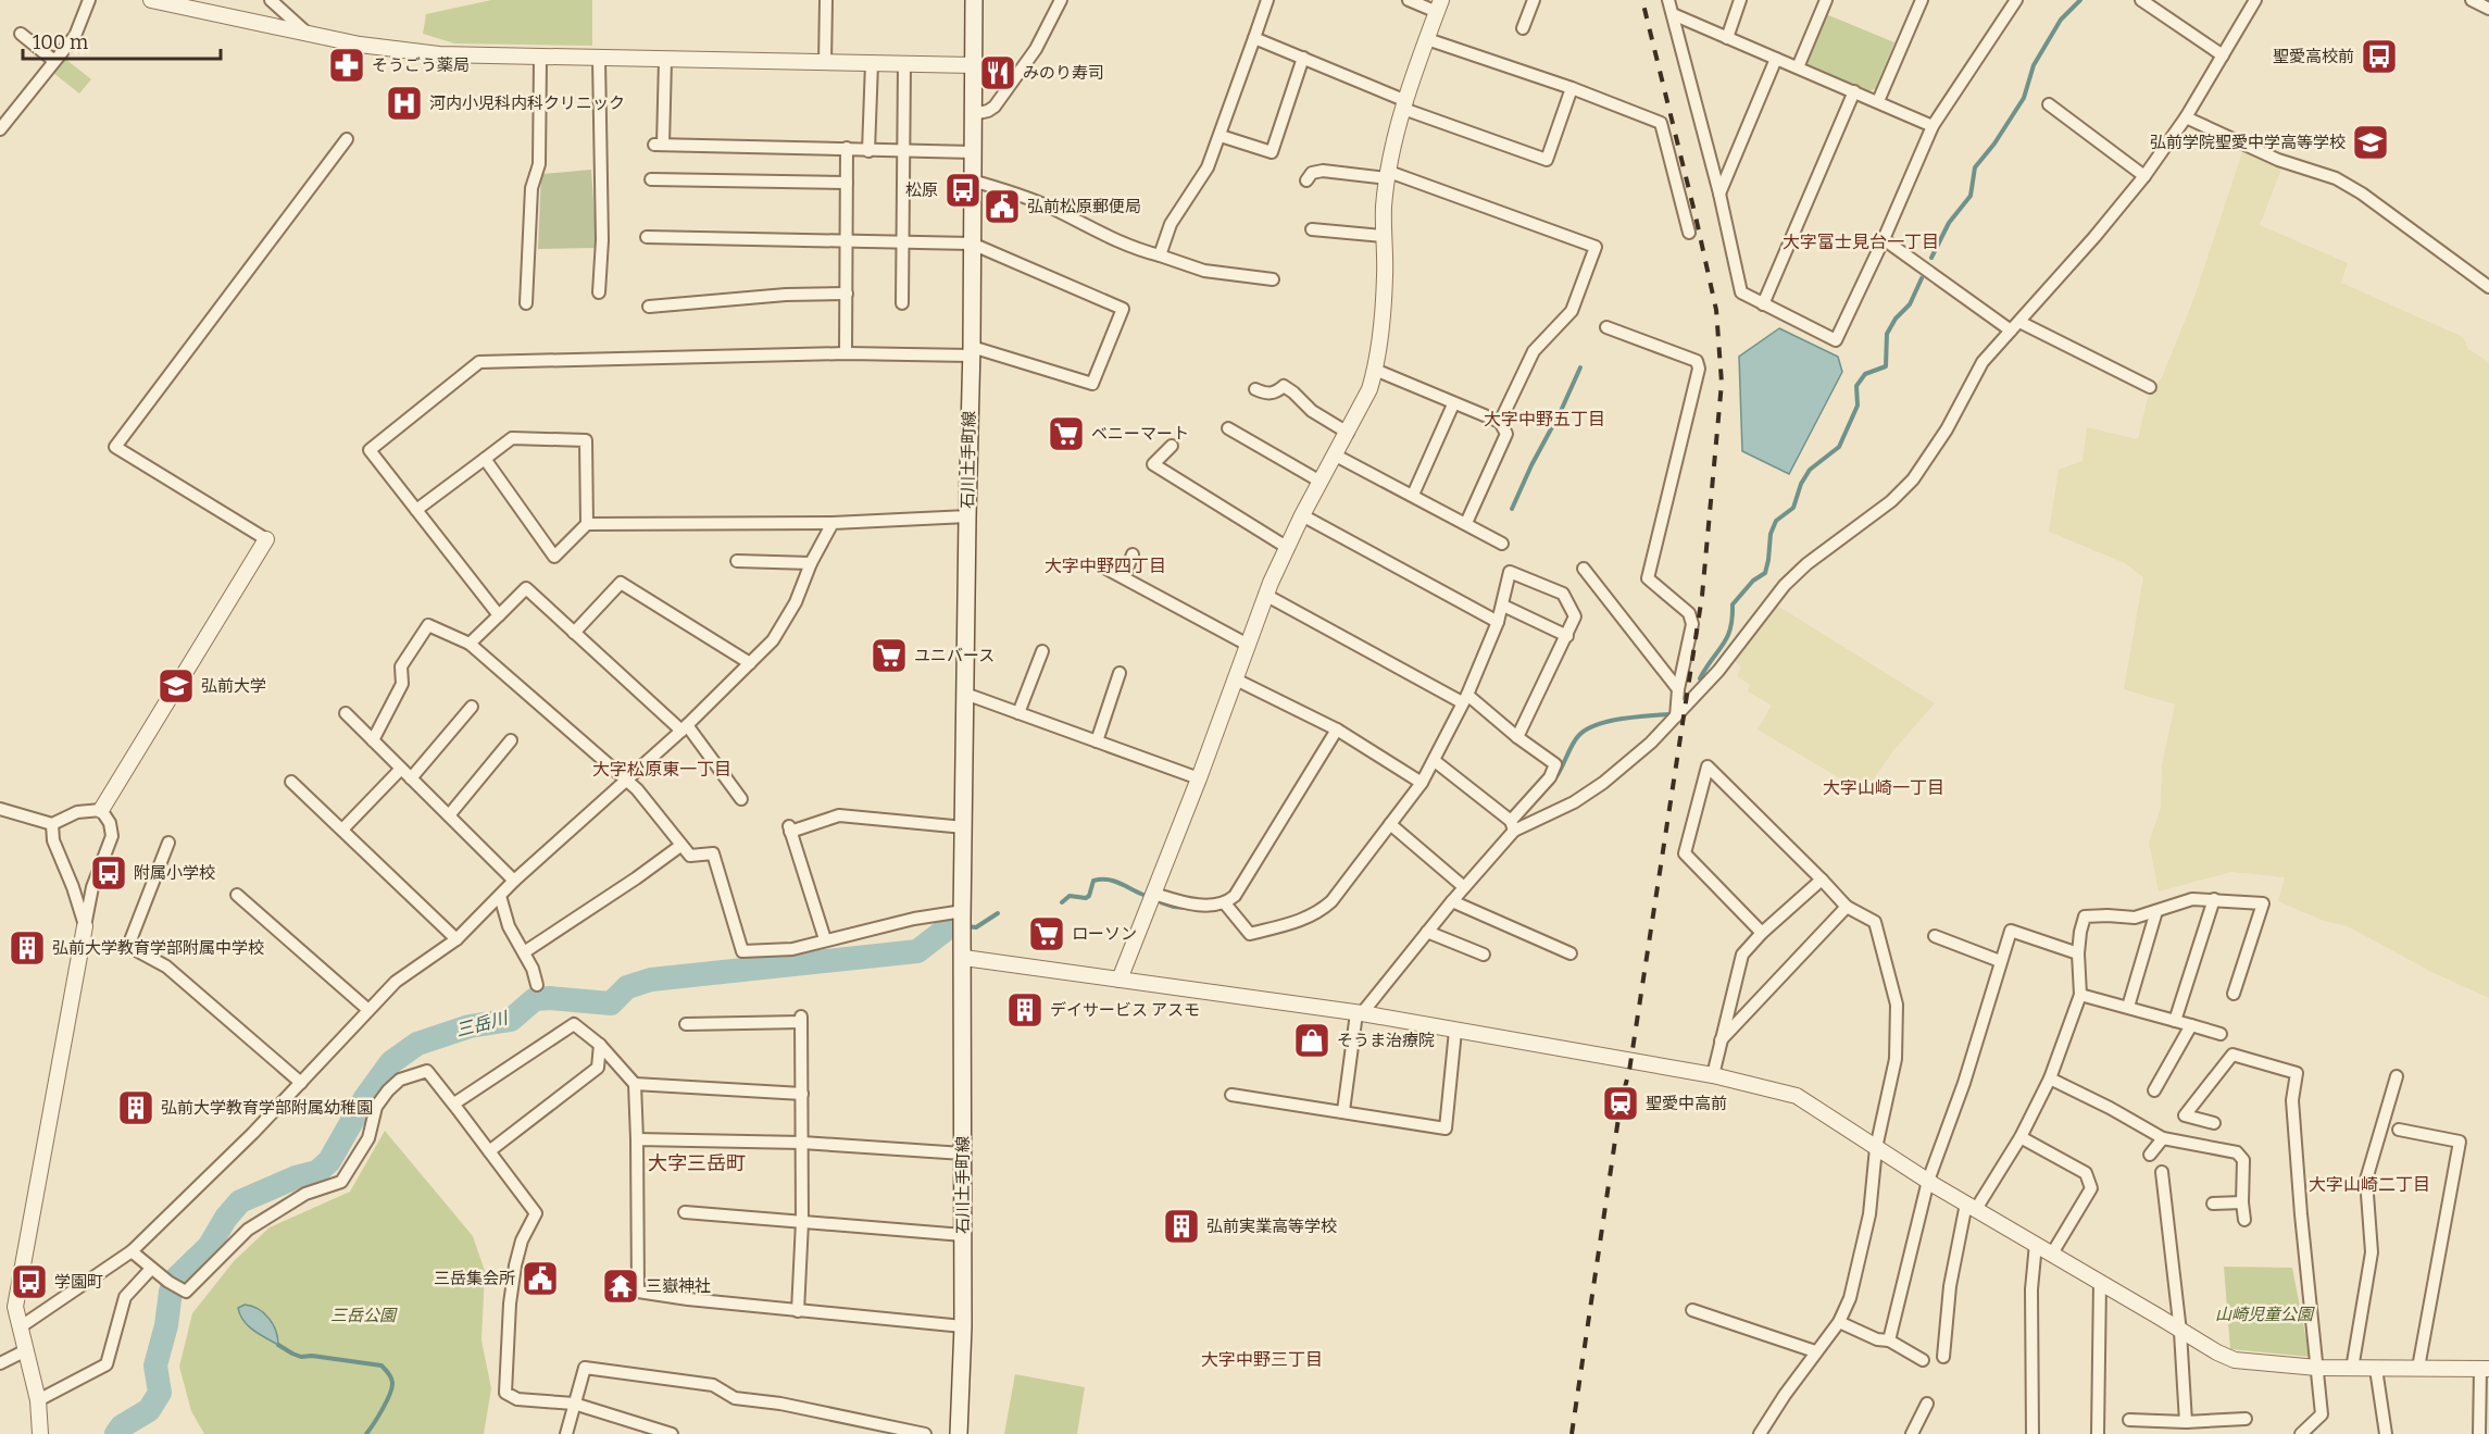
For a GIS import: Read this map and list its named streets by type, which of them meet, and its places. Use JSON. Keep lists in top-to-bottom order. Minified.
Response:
{"streets":{"main road":["石川土手町線"]},"districts":["大字富士見台一丁目","大字中野五丁目","大字中野四丁目","大字松原東一丁目","大字山崎一丁目","大字三岳町","大字山崎二丁目","大字中野三丁目"],"water":["三岳川"],"parks":["山崎児童公園","三岳公園"],"places":{"bus stop":["聖愛高校前","松原","附属小学校","学園町"],"pharmacy":["そうごう薬局"],"restaurant":["みのり寿司"],"hospital":["河内小児科内科クリニック"],"school or university":["弘前学院聖愛中学高等学校","弘前大学"],"public building":["弘前松原郵便局","三岳集会所"],"supermarket":["ベニーマート","ユニバース","ローソン"],"building":["弘前大学教育学部附属中学校","デイサービス アスモ","弘前大学教育学部附属幼稚園","弘前実業高等学校"],"shop":["そうま治療院"],"station":["聖愛中高前"],"temple":["三嶽神社"]},"scale_bar":"100 m"}
